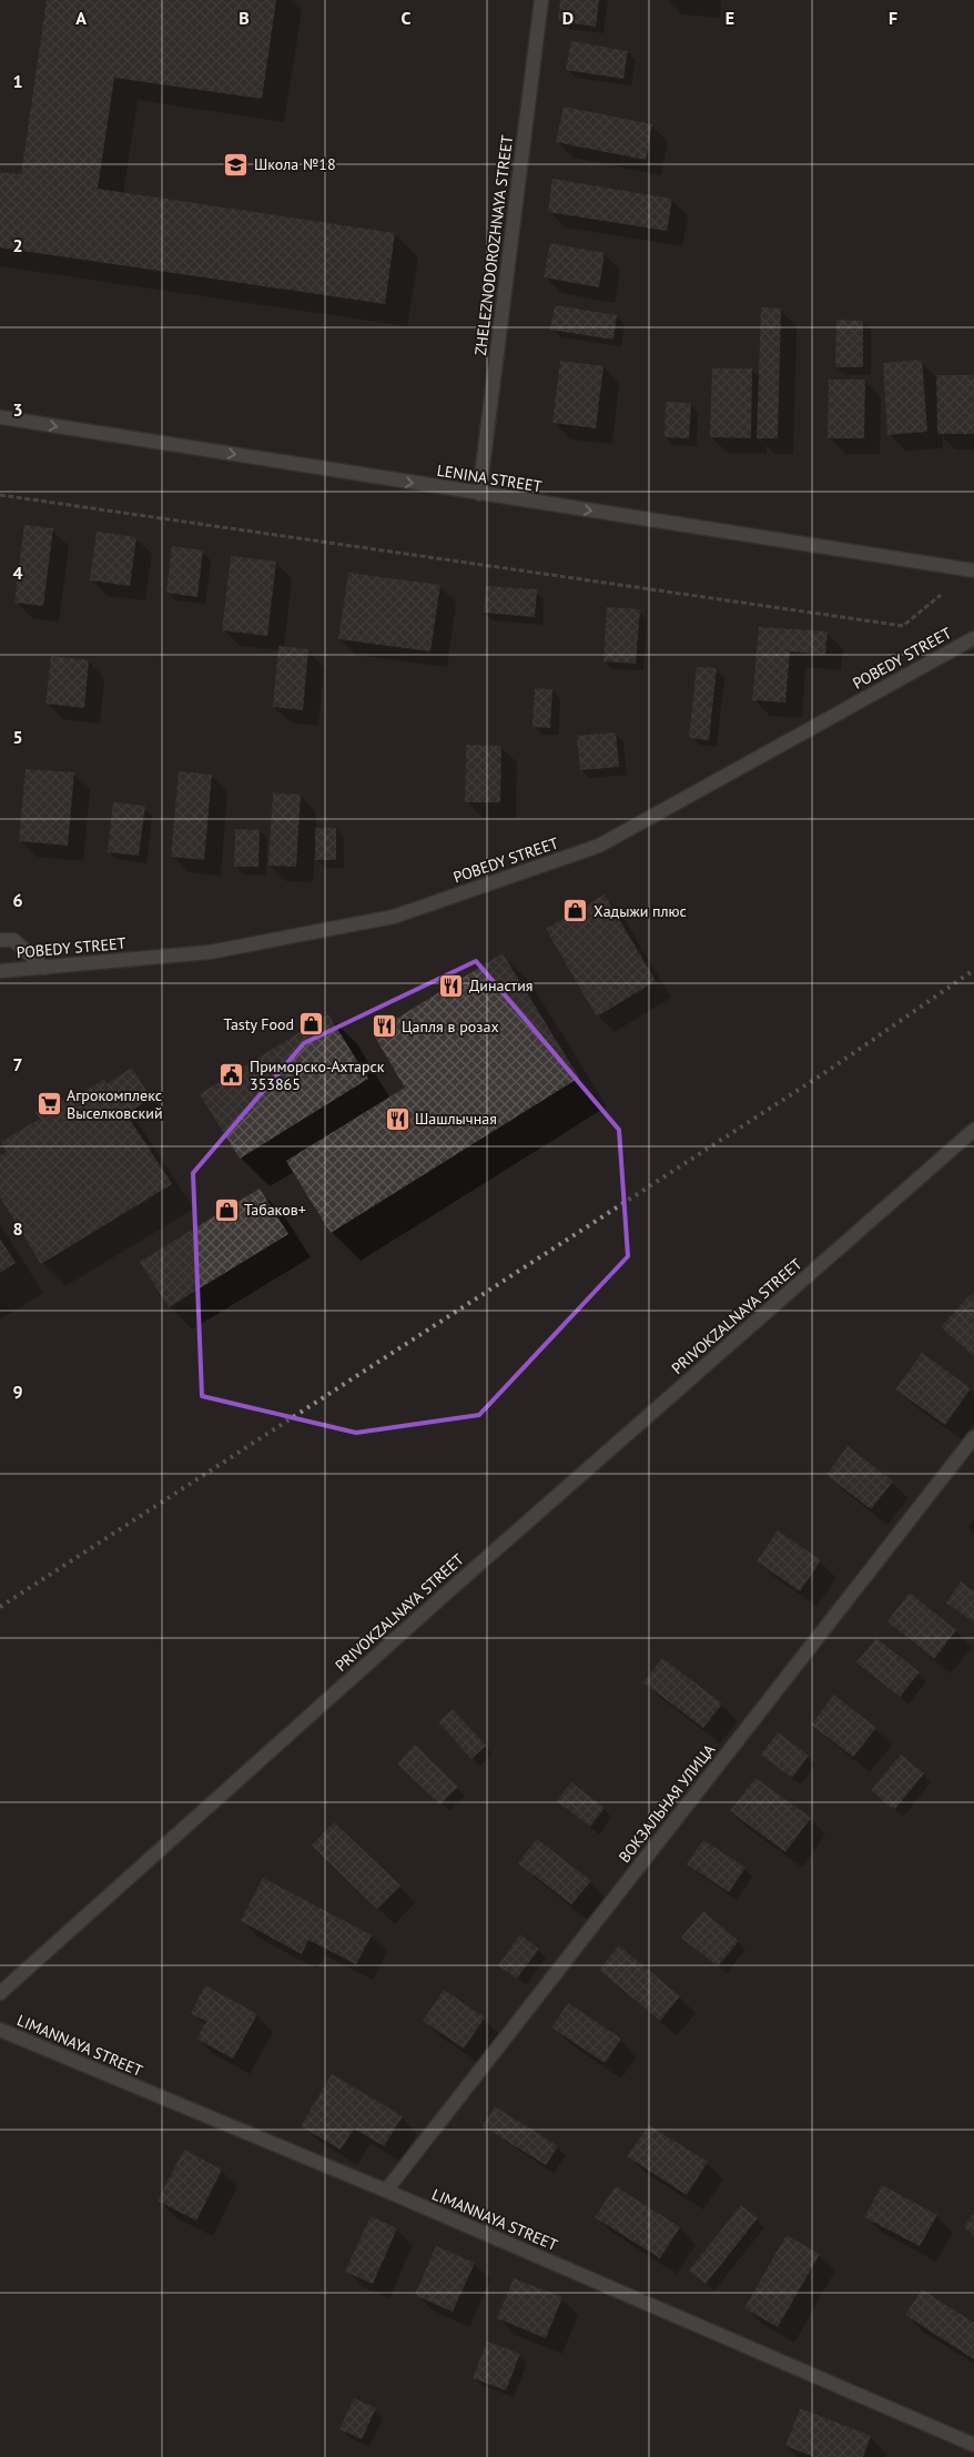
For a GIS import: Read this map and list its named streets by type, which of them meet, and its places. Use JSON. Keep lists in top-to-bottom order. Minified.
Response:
{"streets":{"street":["ZHELEZNODOROZHNAYA STREET","LENINA STREET","POBEDY STREET","PRIVOKZALNAYA STREET","ВОКЗАЛЬНАЯ УЛИЦА","LIMANNAYA STREET"]},"crossings":[["ZHELEZNODOROZHNAYA STREET","LENINA STREET"],["ВОКЗАЛЬНАЯ УЛИЦА","LIMANNAYA STREET"]],"one_way":["LENINA STREET"],"places":{"school or university":["Школа №18"],"shop":["Хадыжи плюс","Tasty Food","Табаков+"],"restaurant":["Династия","Цапля в розах","Шашлычная"],"public building":["Приморско-Ахтарск 353865"],"supermarket":["Агрокомплекс Выселковский"]},"grid":{"columns":["A","B","C","D","E","F"],"rows":["1","2","3","4","5","6","7","8","9"]}}
